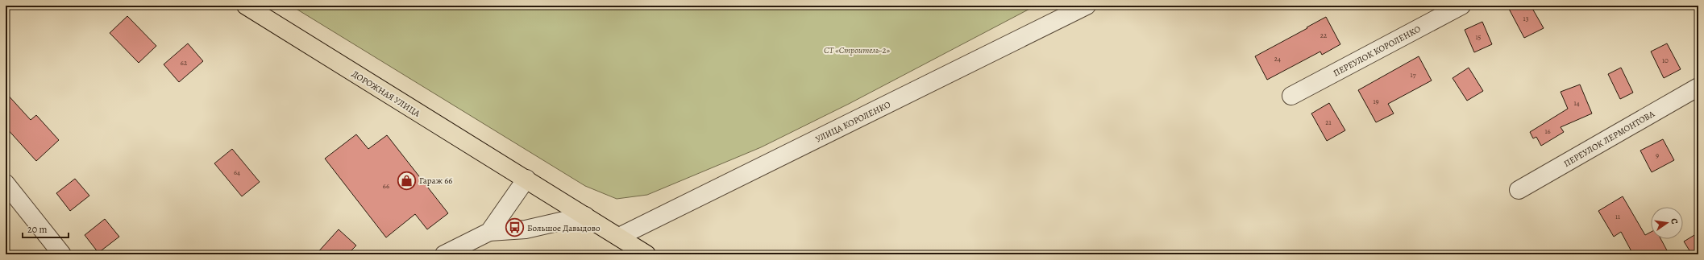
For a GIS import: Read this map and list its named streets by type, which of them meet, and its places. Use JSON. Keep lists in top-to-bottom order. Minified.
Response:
{"streets":{"main road":["ДОРОЖНАЯ УЛИЦА"],"street":["ПЕРЕУЛОК КОРОЛЕНКО","УЛИЦА КОРОЛЕНКО","ПЕРЕУЛОК ЛЕРМОНТОВА"]},"crossings":[["ДОРОЖНАЯ УЛИЦА","УЛИЦА КОРОЛЕНКО"]],"parks":["СТ «Строитель-2»"],"places":{"shop":["Гараж 66"],"bus stop":["Большое Давыдово"]},"house_numbers":["13","22","15","24","10","62","17","19","14","21","16","9","64","66","11"],"scale_bar":"20 m","north":"right"}
